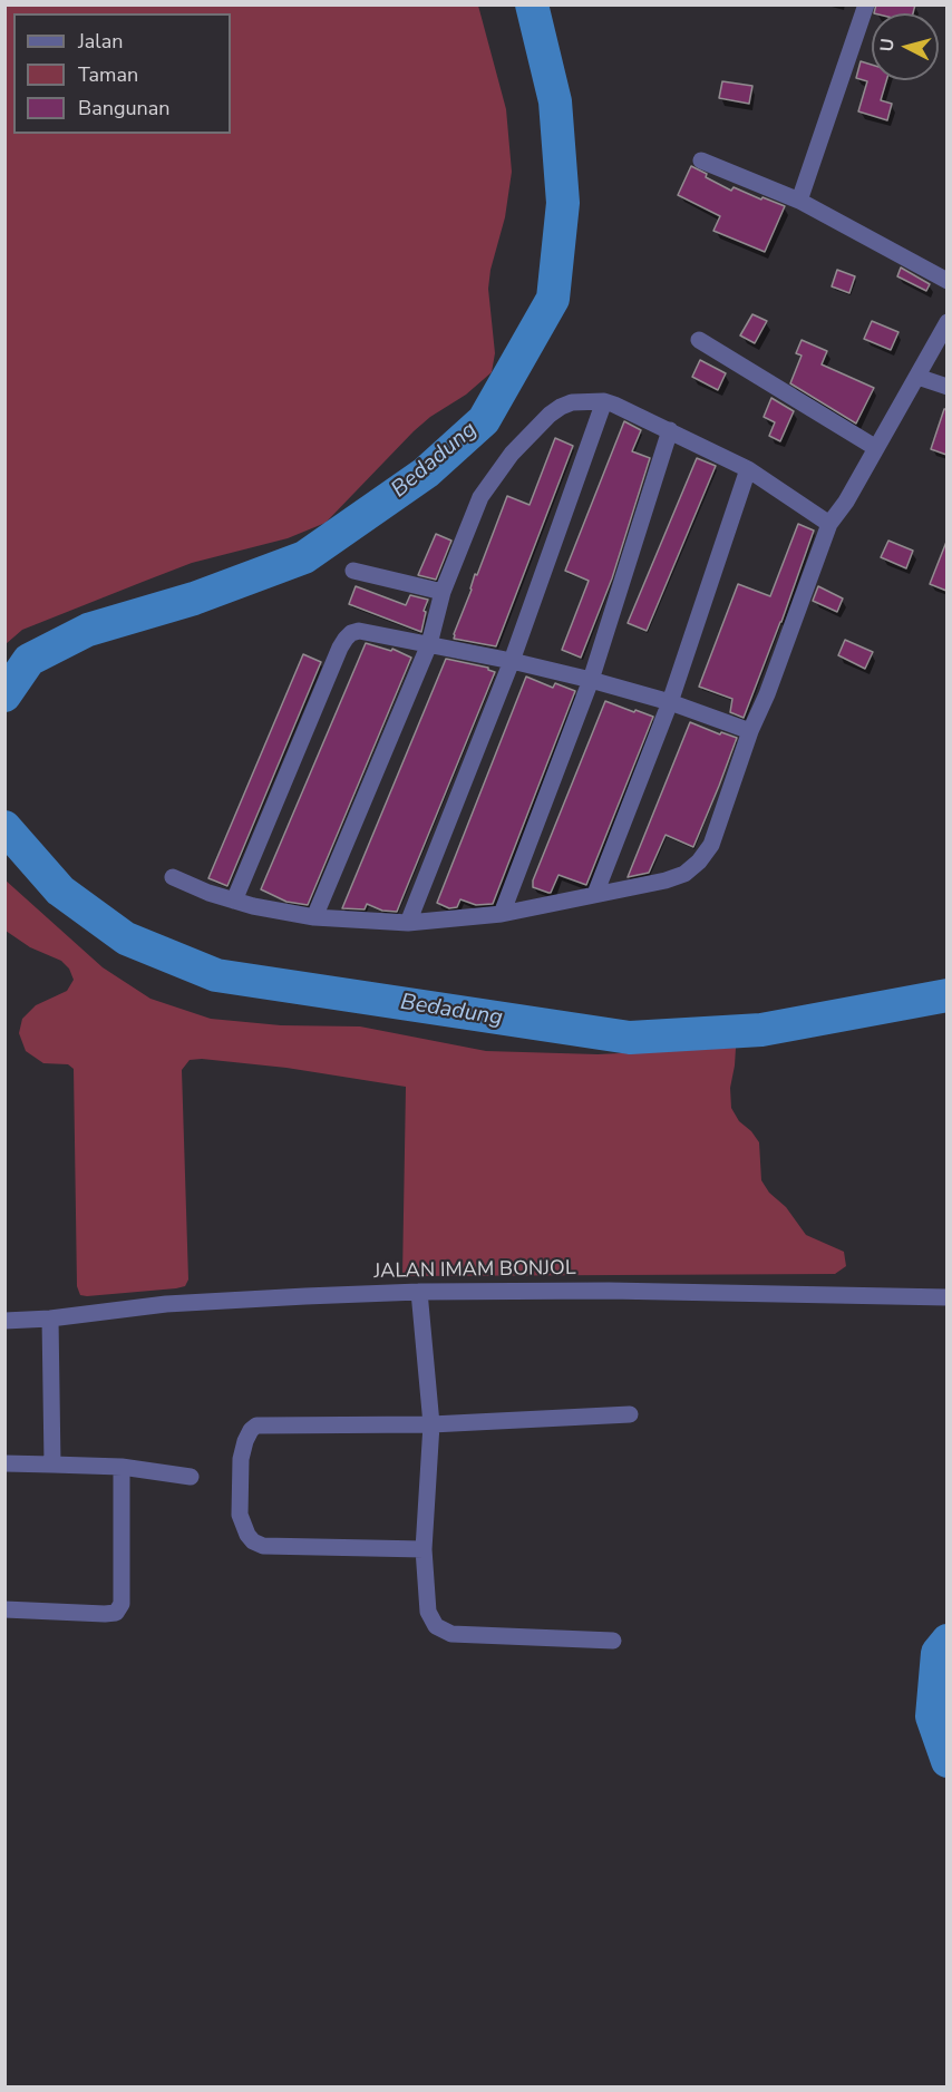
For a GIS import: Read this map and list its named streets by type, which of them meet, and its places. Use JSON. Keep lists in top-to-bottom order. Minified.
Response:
{"streets":{"street":["JALAN IMAM BONJOL"]},"water":["Bedadung"],"legend":["Jalan","Taman","Bangunan"],"north":"left"}
